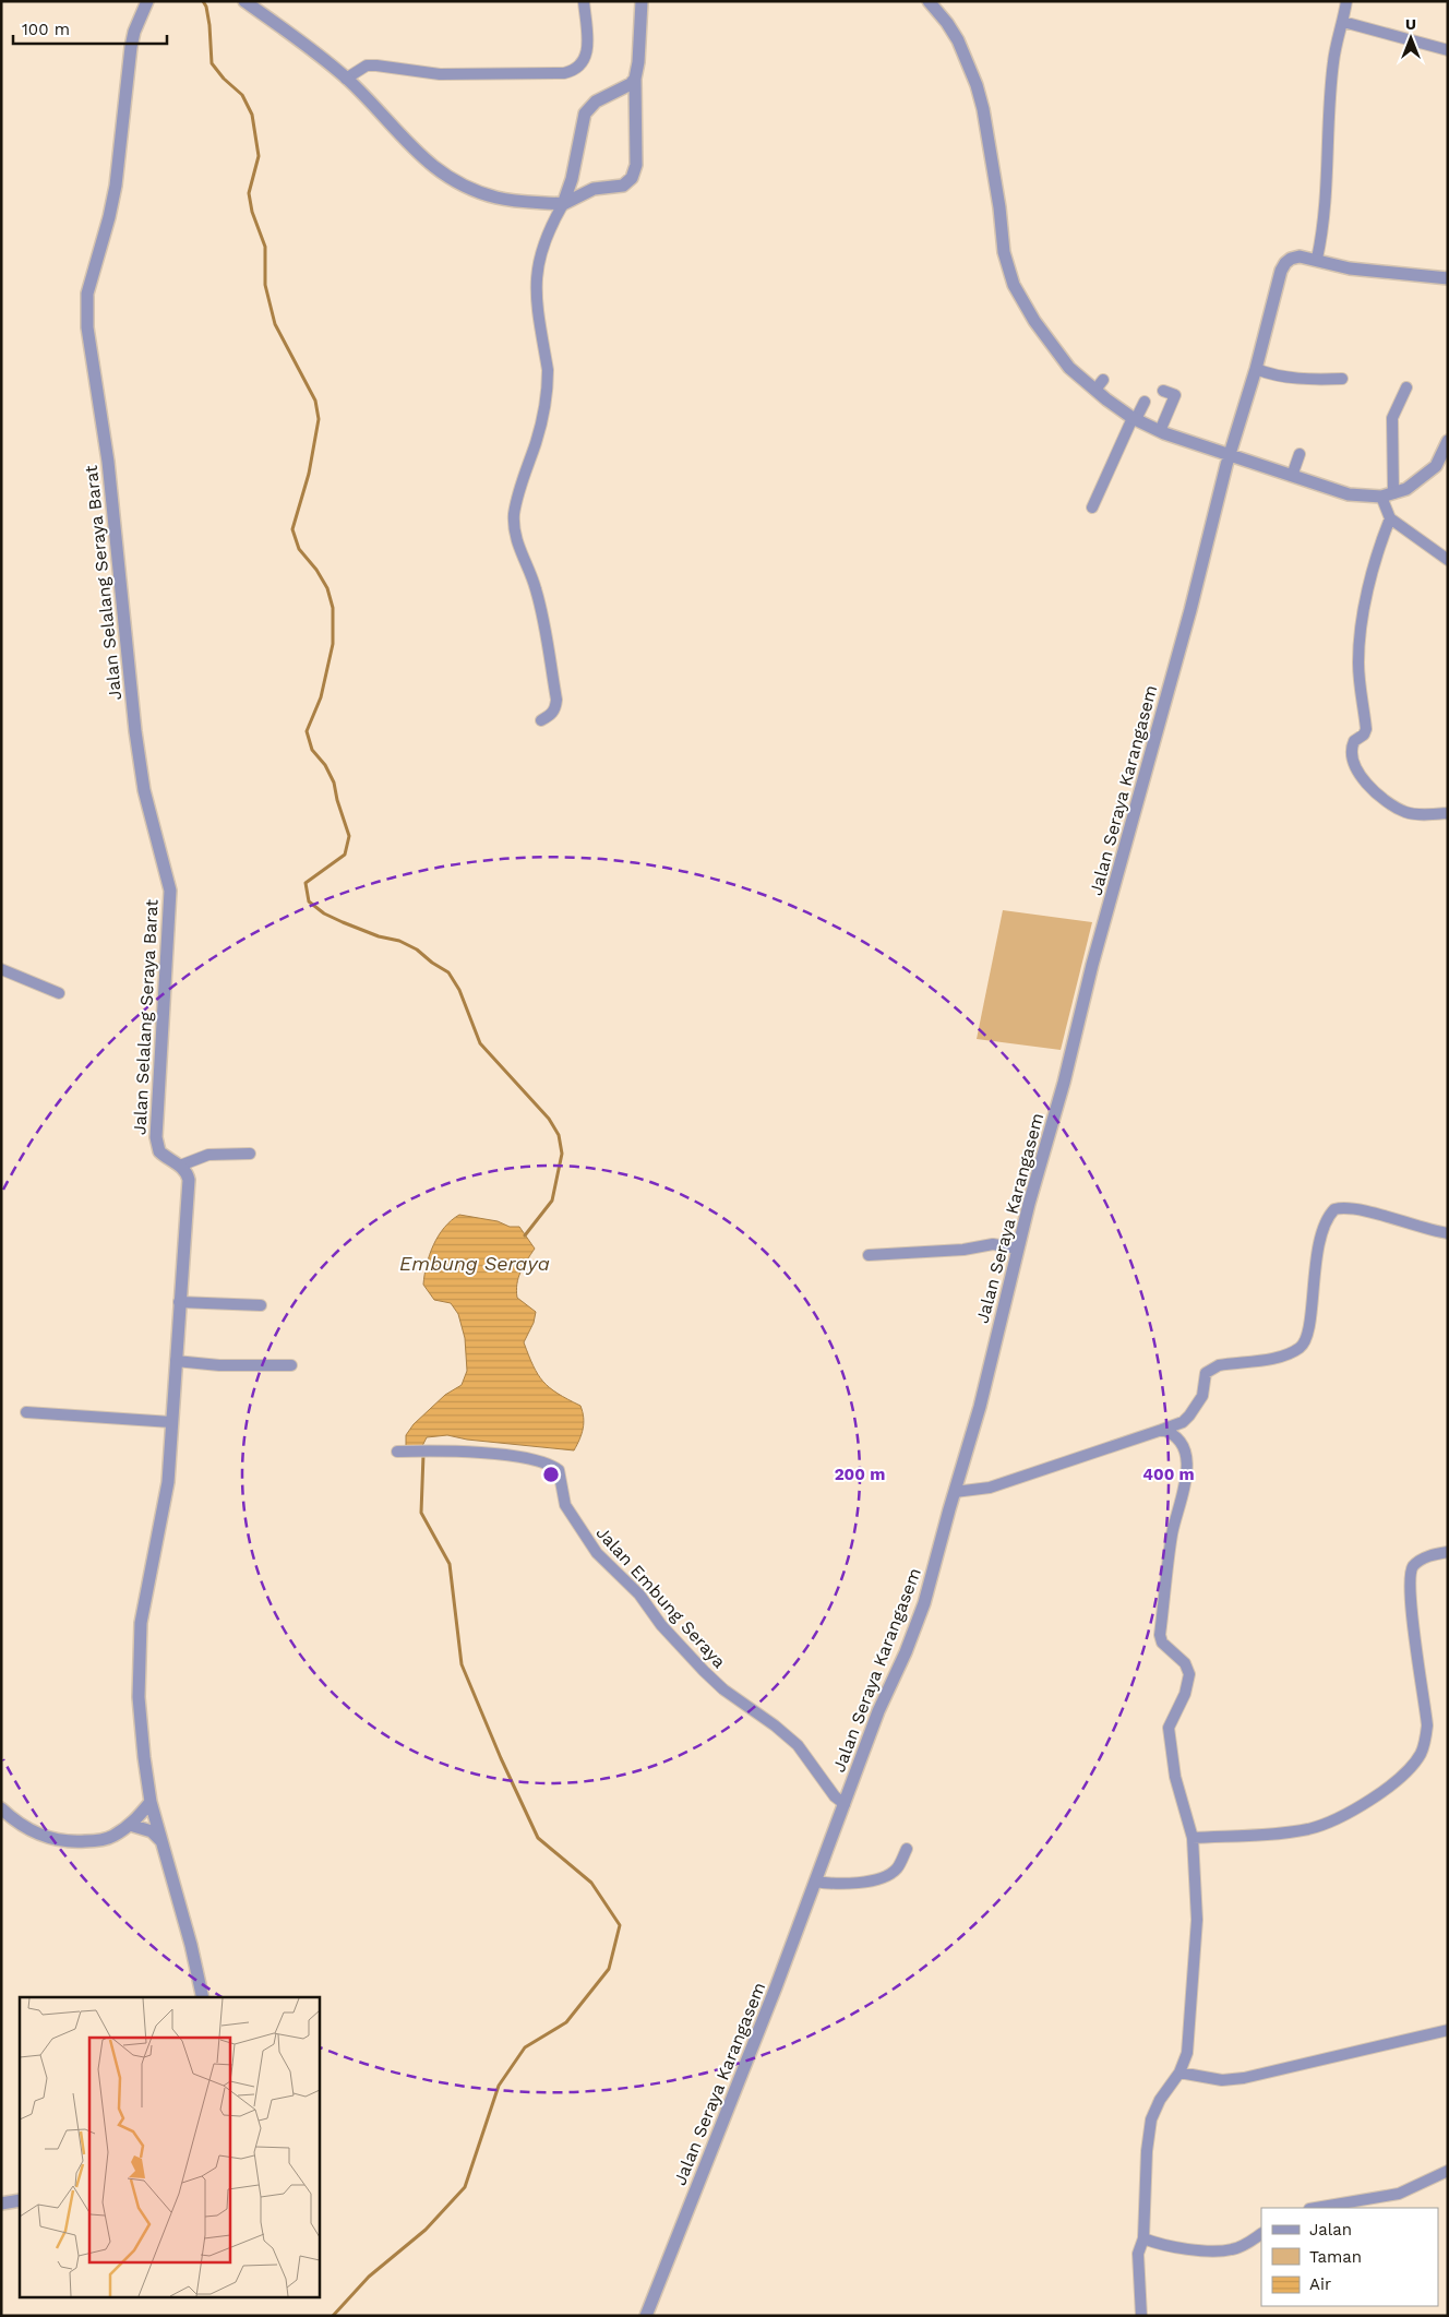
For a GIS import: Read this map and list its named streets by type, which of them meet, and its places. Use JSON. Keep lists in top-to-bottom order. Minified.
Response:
{"streets":{"street":["Jalan Selalang Seraya Barat","Jalan Seraya Karangasem","Jalan Embung Seraya"]},"crossings":[["Jalan Seraya Karangasem","Jalan Embung Seraya"]],"water":["Embung Seraya"],"legend":["Jalan","Taman","Air"],"scale_bar":"100 m","north":"top","rings":["200 m","400 m"]}
